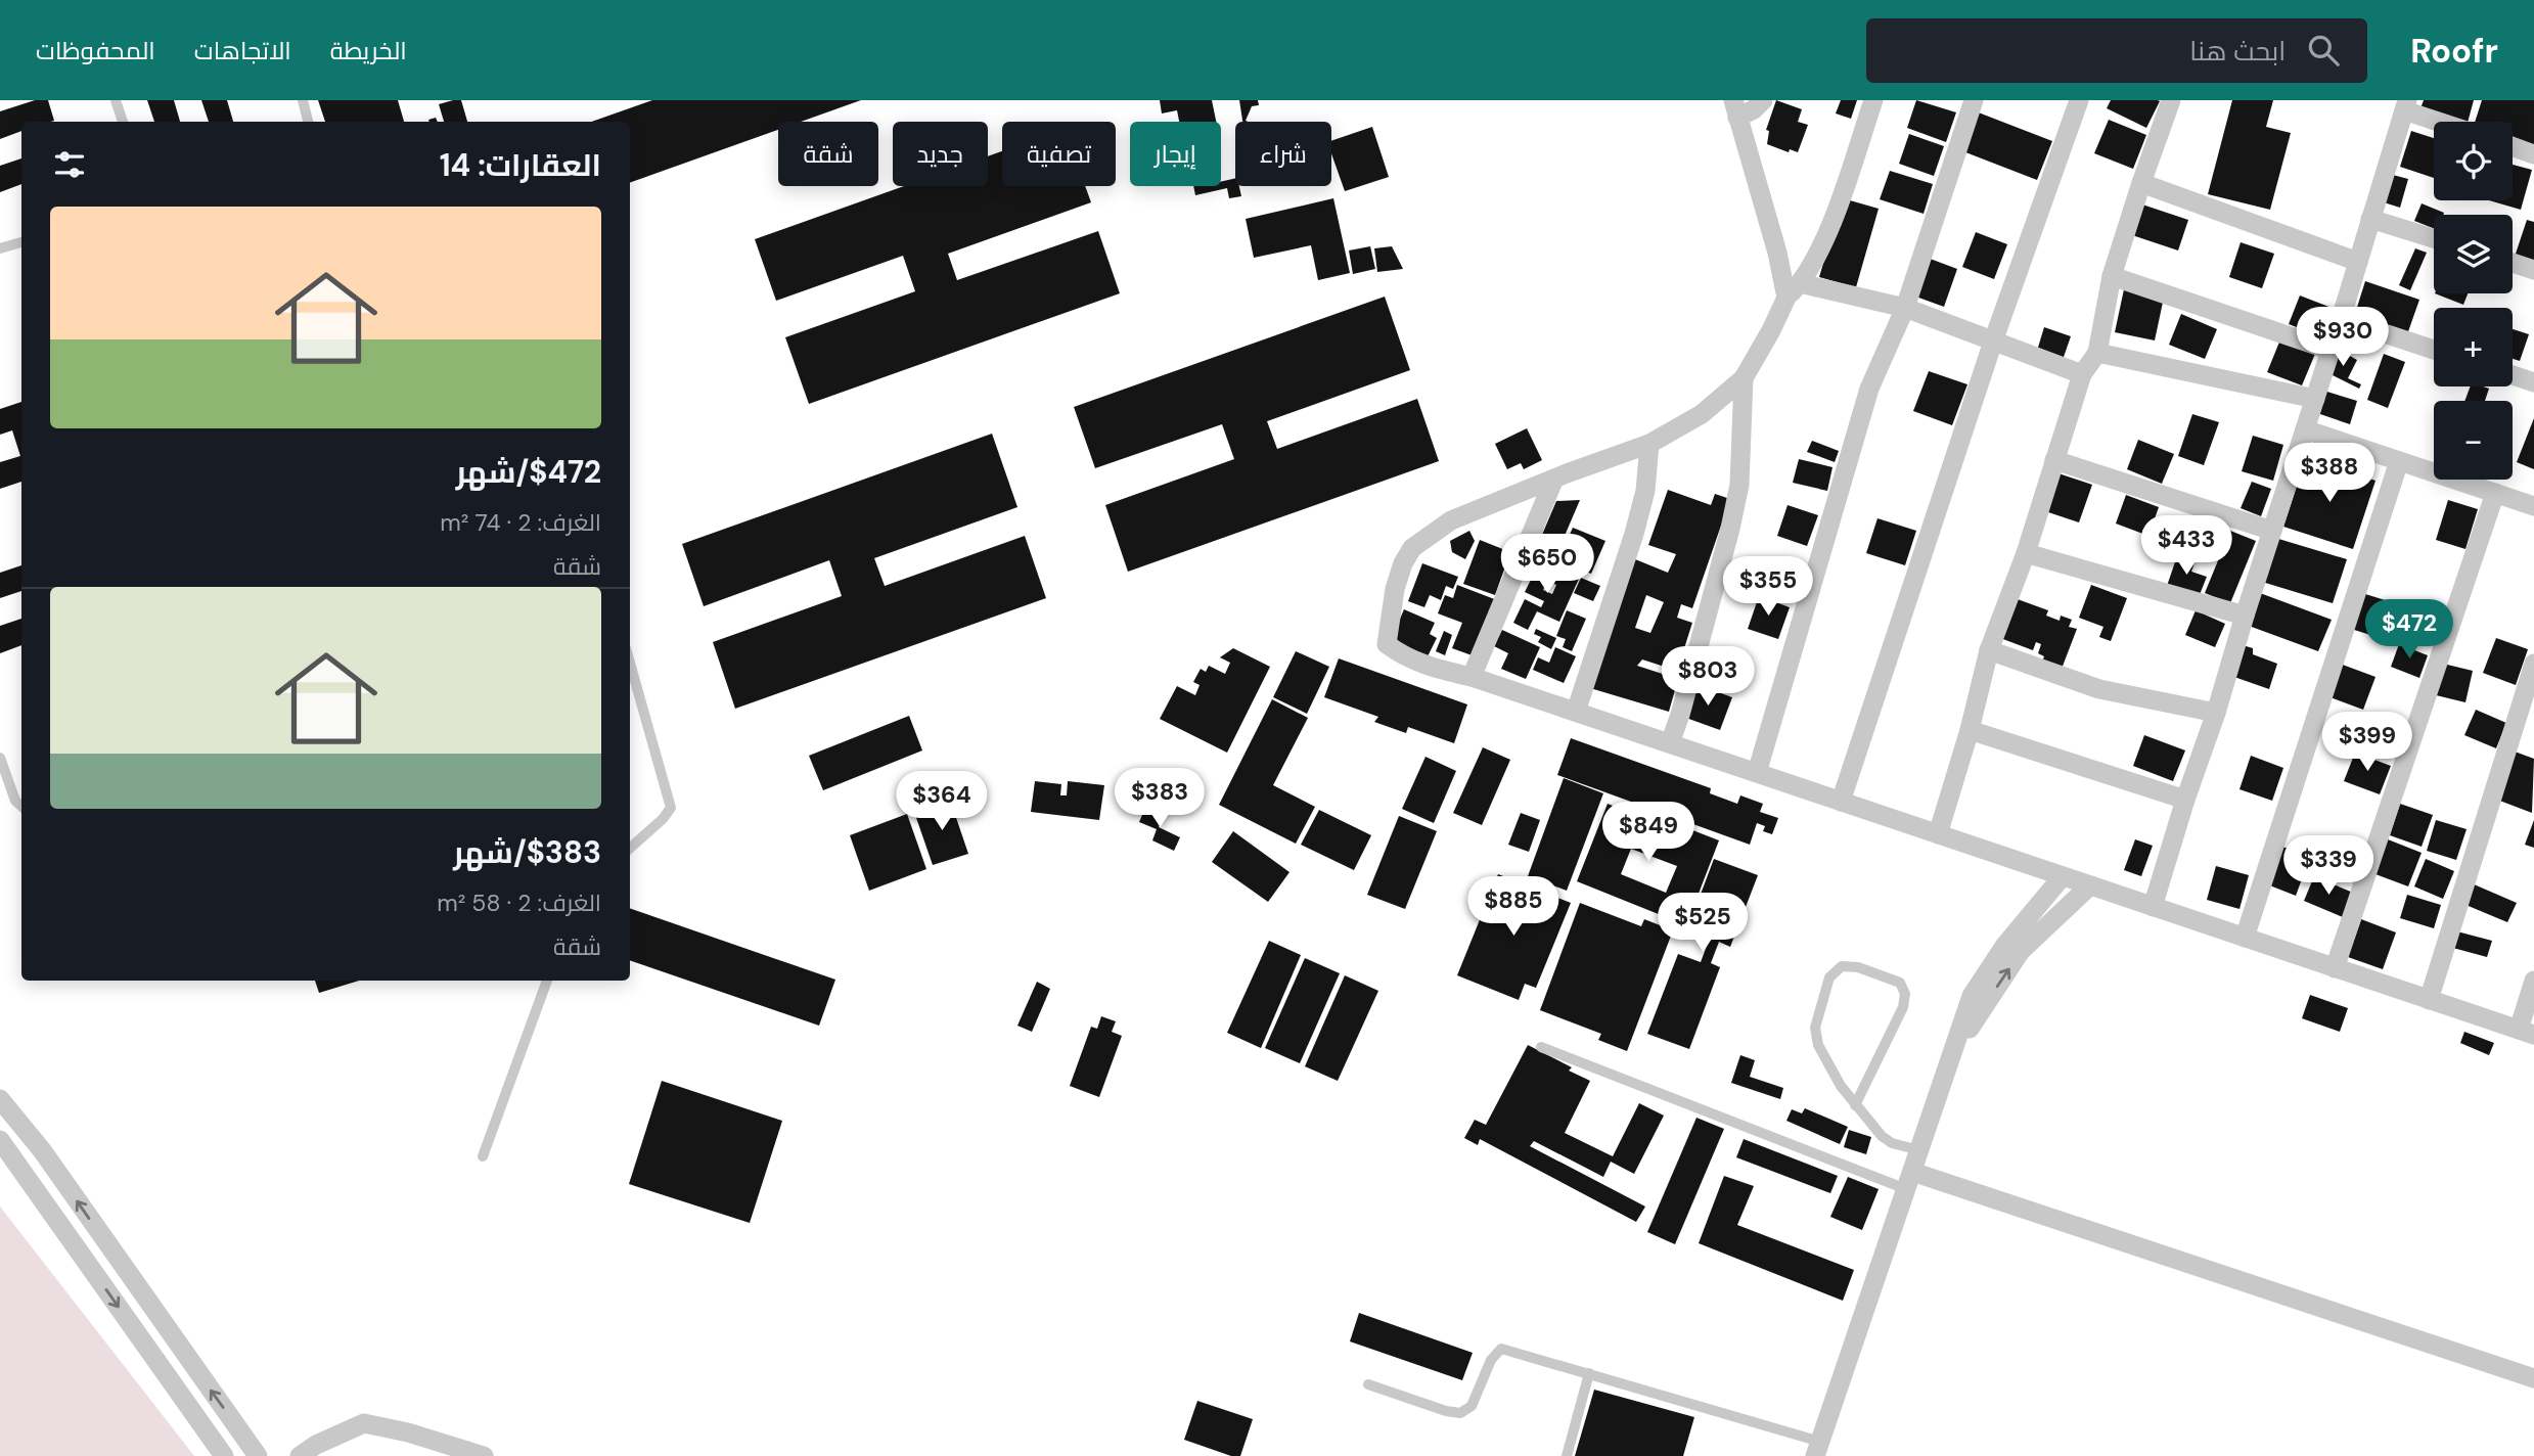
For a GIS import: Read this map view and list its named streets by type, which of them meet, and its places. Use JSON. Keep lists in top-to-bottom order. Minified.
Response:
{"page":{"header":"Roofr","search":"ابحث هنا","nav":["الخريطة","الاتجاهات","المحفوظات"],"map_buttons":["+","−"],"chip":["شراء","إيجار","تصفية","جديد","شقة"],"heading":"العقارات: 14","list":[{"name":"$472/شهر","note":"الغرف: 2 · 74 m² · شقة"},{"name":"$383/شهر","note":"الغرف: 2 · 58 m² · شقة"}],"price":["$930","$388","$433","$650","$355","$472","$803","$399","$383","$364","$849","$339","$885","$525"]}}
